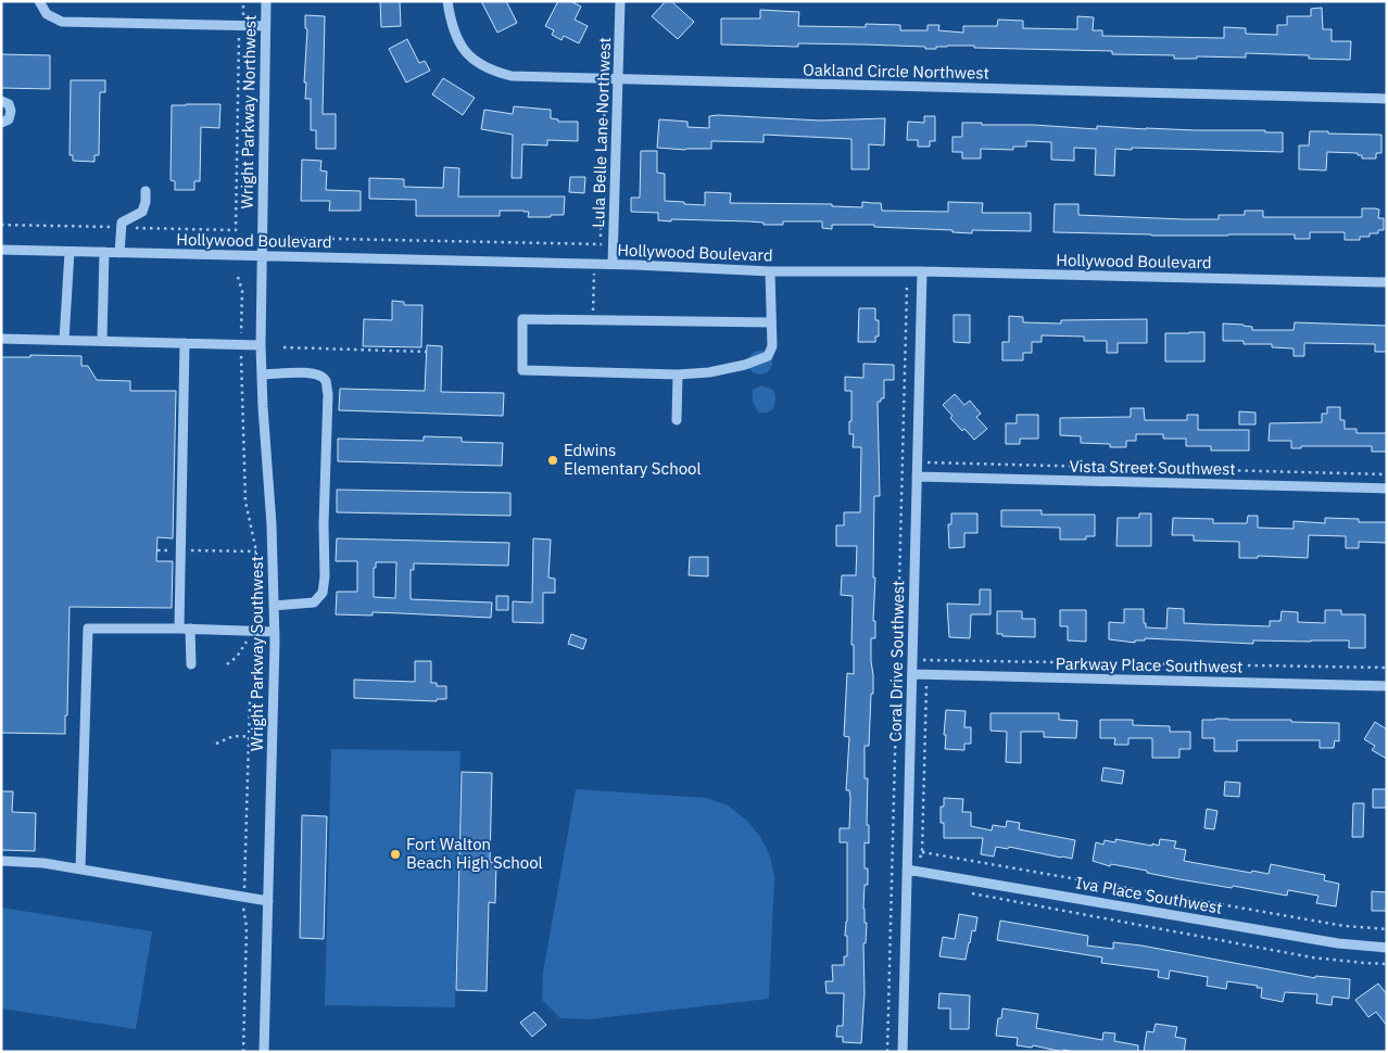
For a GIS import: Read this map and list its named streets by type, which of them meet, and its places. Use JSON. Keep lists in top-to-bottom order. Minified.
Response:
{"streets":{"street":["Oakland Circle Northwest","Wright Parkway Northwest","Lula Belle Lane Northwest","Hollywood Boulevard","Vista Street Southwest","Wright Parkway Southwest","Coral Drive Southwest","Parkway Place Southwest","Iva Place Southwest"]},"crossings":[["Oakland Circle Northwest","Lula Belle Lane Northwest"],["Wright Parkway Northwest","Hollywood Boulevard"],["Wright Parkway Northwest","Wright Parkway Southwest"],["Lula Belle Lane Northwest","Hollywood Boulevard"],["Hollywood Boulevard","Wright Parkway Southwest"],["Hollywood Boulevard","Coral Drive Southwest"],["Vista Street Southwest","Coral Drive Southwest"],["Coral Drive Southwest","Parkway Place Southwest"],["Coral Drive Southwest","Iva Place Southwest"]],"places":["Edwins Elementary School","Fort Walton Beach High School"]}
